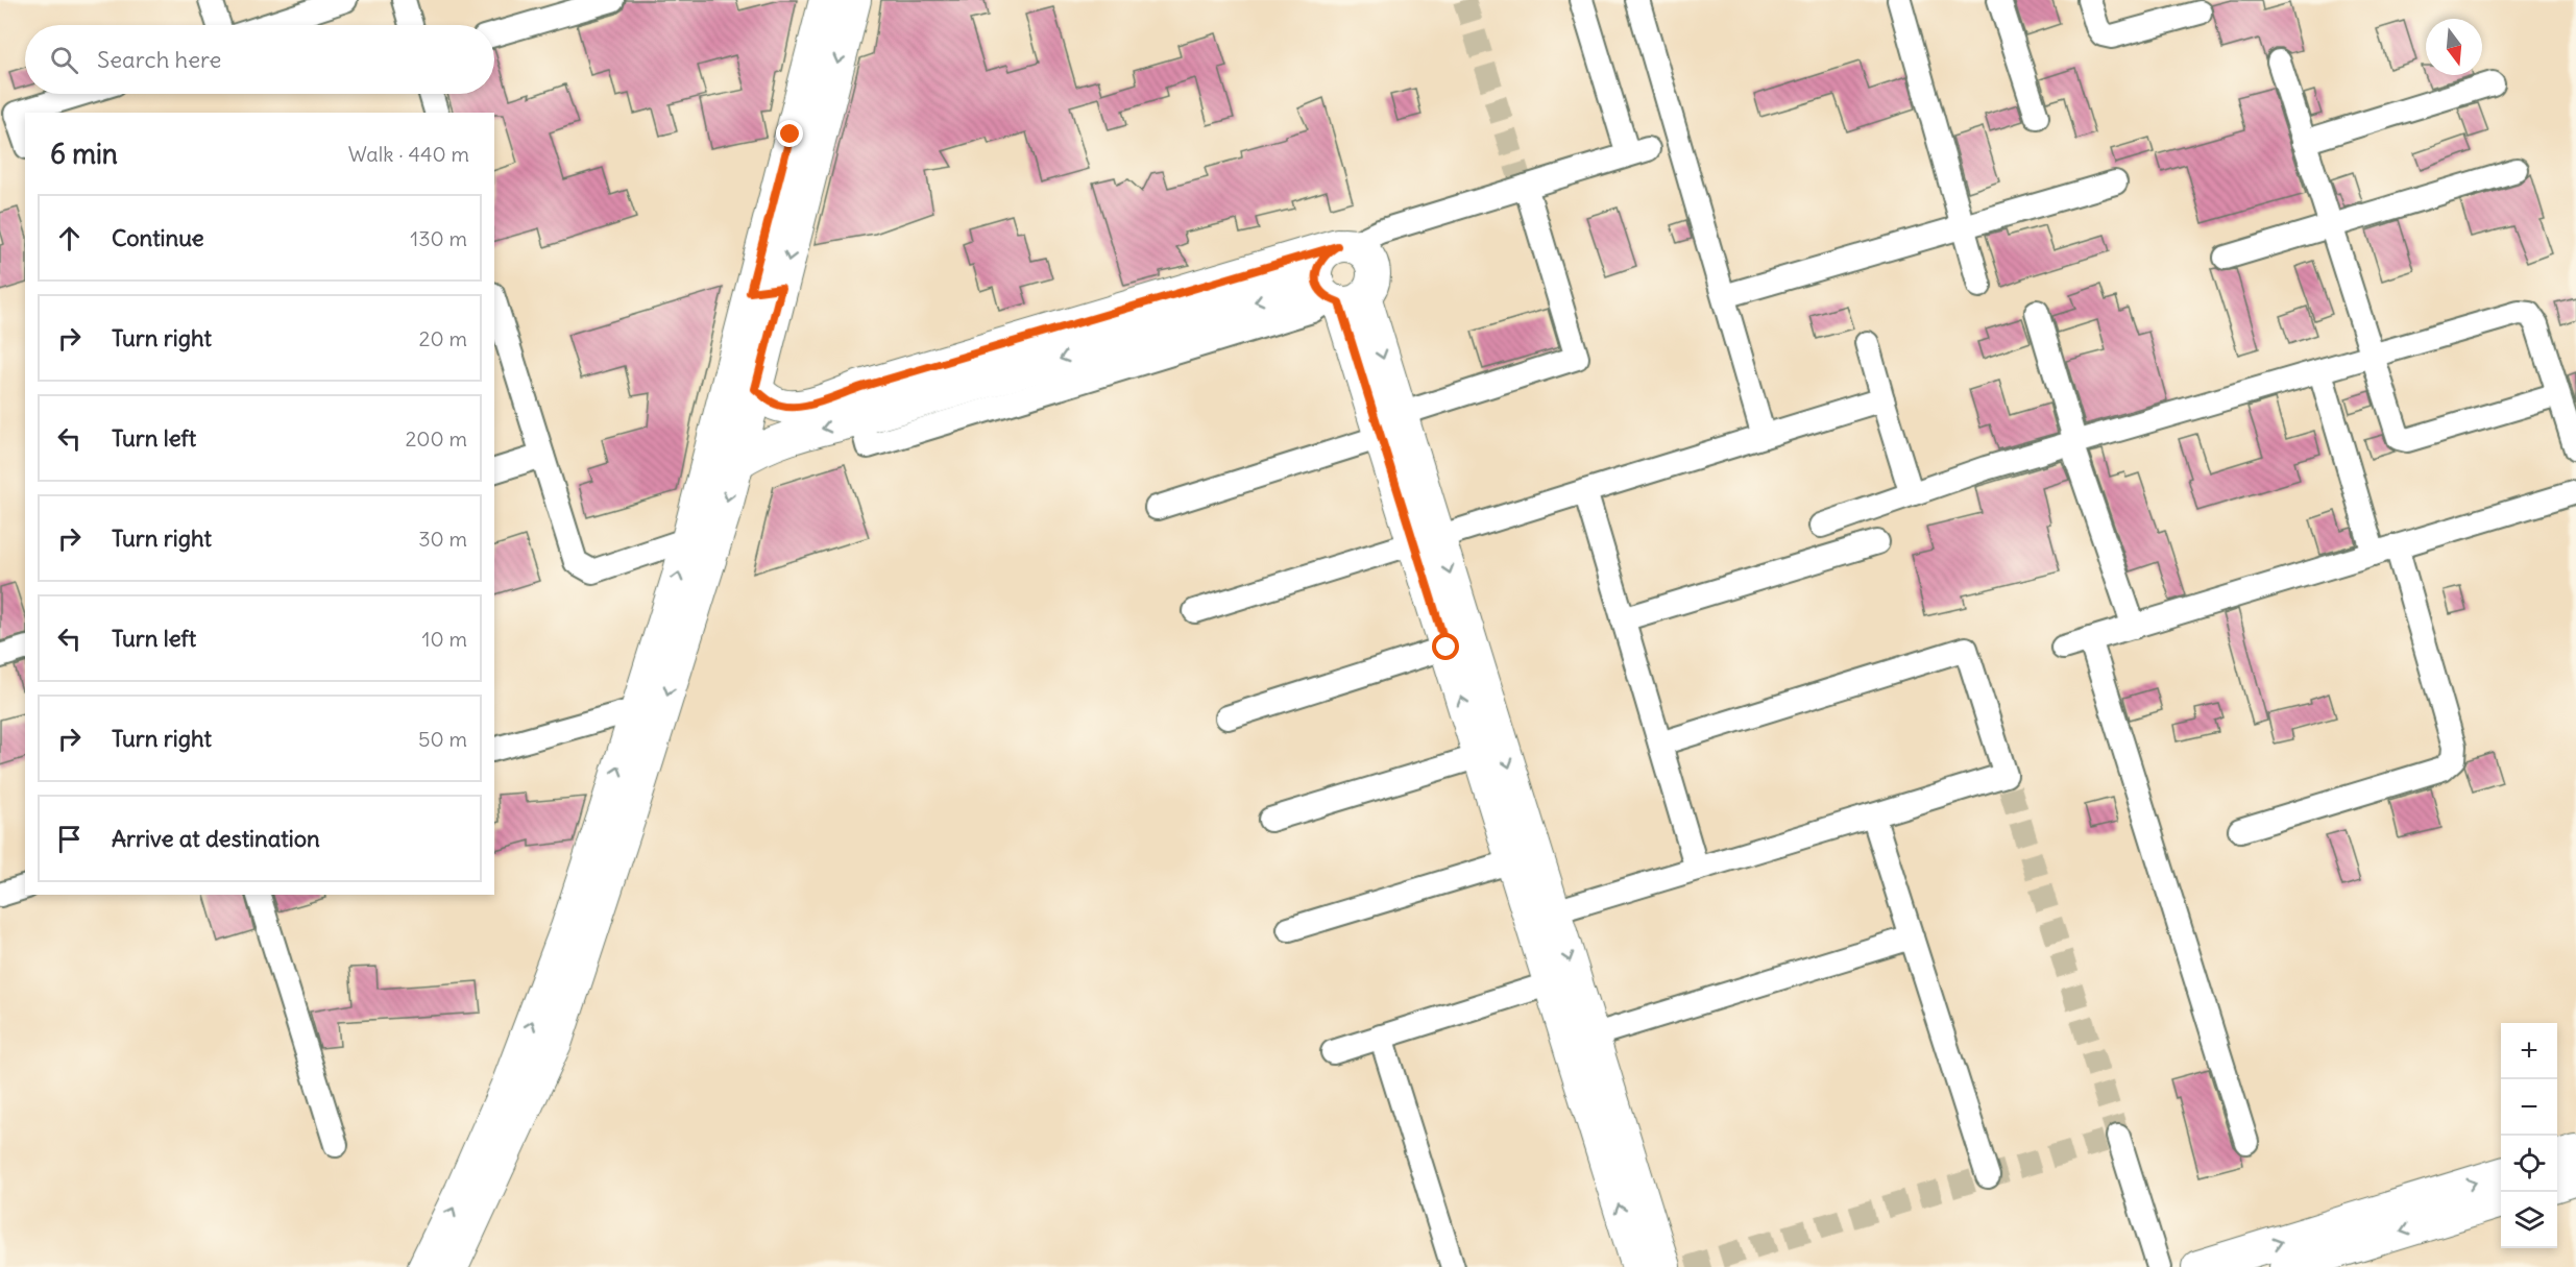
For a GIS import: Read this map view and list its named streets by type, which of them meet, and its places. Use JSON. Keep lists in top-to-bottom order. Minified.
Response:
{"north":"bottom","page":{"search":"Search here","heading":["6 min","Walk · 440 m"],"list":[["Continue","130 m"],["Turn right","20 m"],["Turn left","200 m"],["Turn right","30 m"],["Turn left","10 m"],["Turn right","50 m"],"Arrive at destination"],"map_buttons":["+","−"]}}
